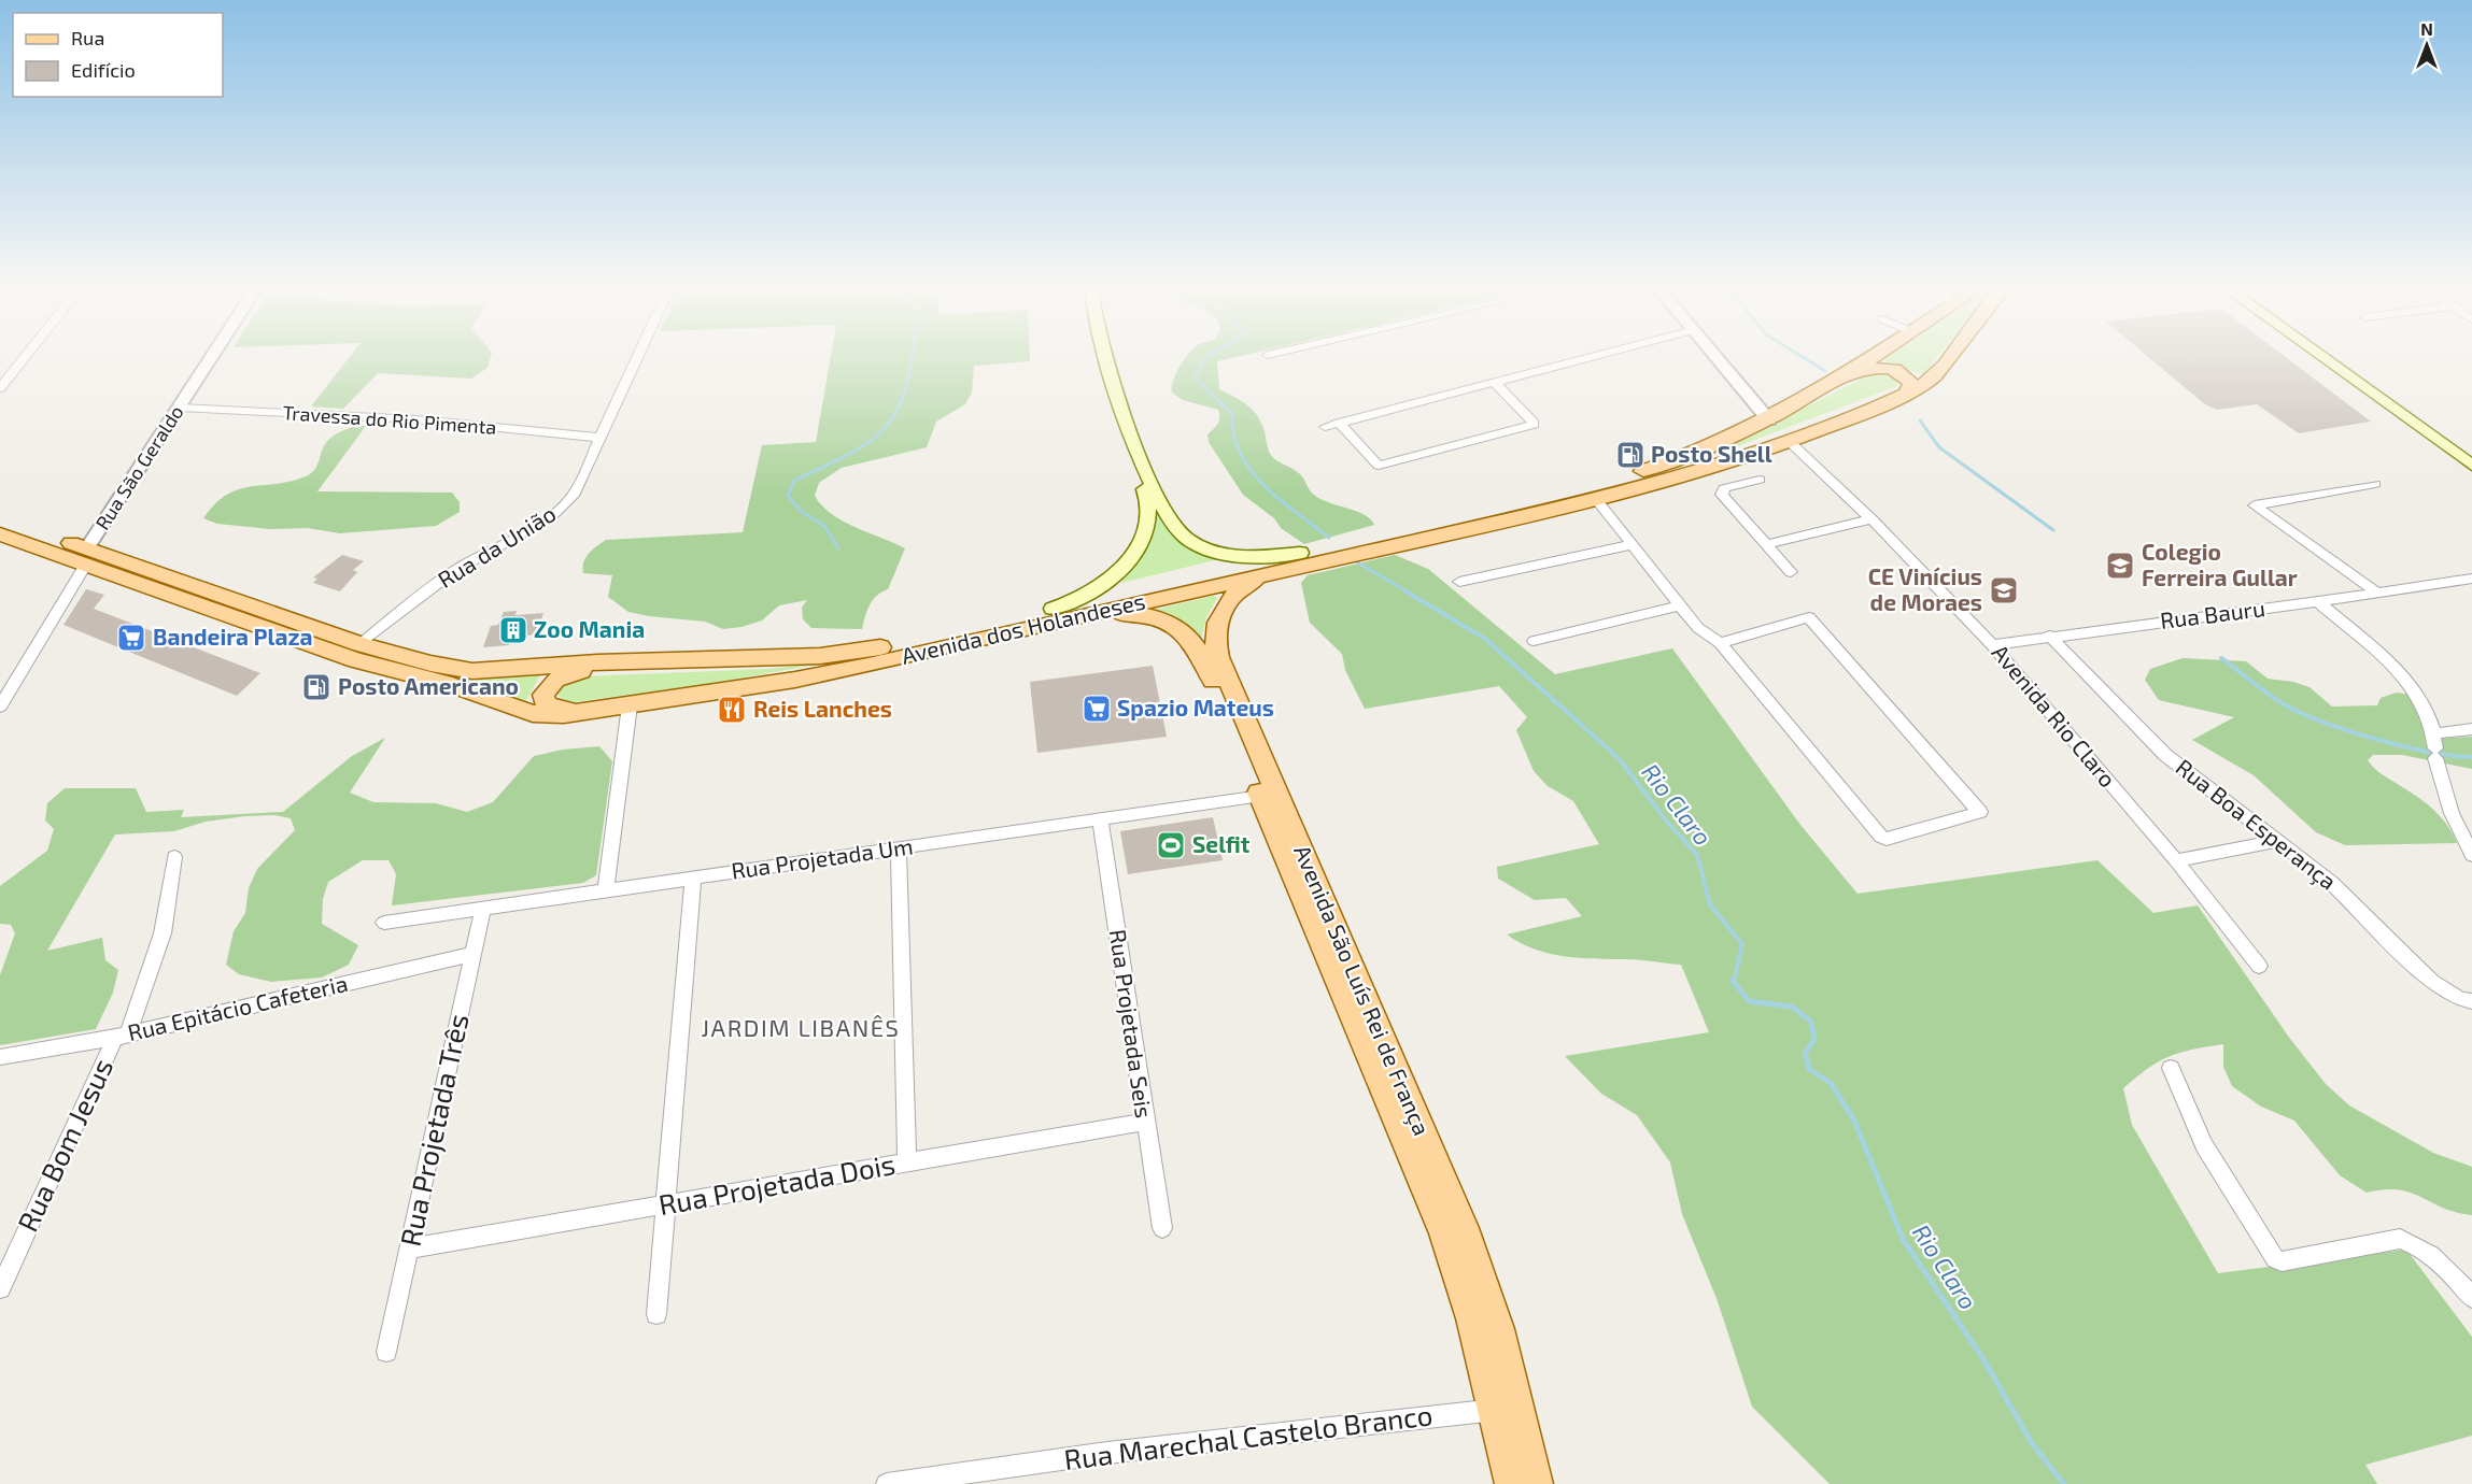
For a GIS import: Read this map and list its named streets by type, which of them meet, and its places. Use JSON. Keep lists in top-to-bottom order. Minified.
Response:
{"streets":{"main road":["Avenida dos Holandeses","Avenida São Luís Rei de França"],"street":["Travessa do Rio Pimenta","Rua São Geraldo","Rua da União","Rua Bauru","Avenida Rio Claro","Rua Boa Esperança","Rua Projetada Um","Rua Epitácio Cafeteria","Rua Projetada Seis","Rua Projetada Três","Rua Bom Jesus","Rua Projetada Dois","Rua Marechal Castelo Branco"]},"crossings":[["Travessa do Rio Pimenta","Rua São Geraldo"],["Travessa do Rio Pimenta","Rua da União"],["Rua São Geraldo","Avenida dos Holandeses"],["Rua da União","Avenida dos Holandeses"],["Rua Bauru","Avenida Rio Claro"],["Rua Bauru","Rua Boa Esperança"],["Avenida dos Holandeses","Avenida Rio Claro"],["Avenida dos Holandeses","Avenida São Luís Rei de França"],["Rua Projetada Um","Avenida São Luís Rei de França"],["Rua Projetada Um","Rua Projetada Seis"],["Rua Projetada Um","Rua Projetada Três"],["Avenida São Luís Rei de França","Rua Marechal Castelo Branco"],["Rua Epitácio Cafeteria","Rua Projetada Três"],["Rua Epitácio Cafeteria","Rua Bom Jesus"],["Rua Projetada Seis","Rua Projetada Dois"],["Rua Projetada Três","Rua Projetada Dois"]],"districts":["JARDIM LIBANÊS"],"water":["Rio Claro"],"places":{"fuel station":["Posto Shell","Posto Americano"],"school or university":["Colegio Ferreira Gullar","CE Vinícius de Moraes"],"building":["Zoo Mania"],"supermarket":["Bandeira Plaza","Spazio Mateus"],"restaurant":["Reis Lanches"],"sports":["Selfit"]},"legend":["Rua","Edifício"],"north":"top"}
